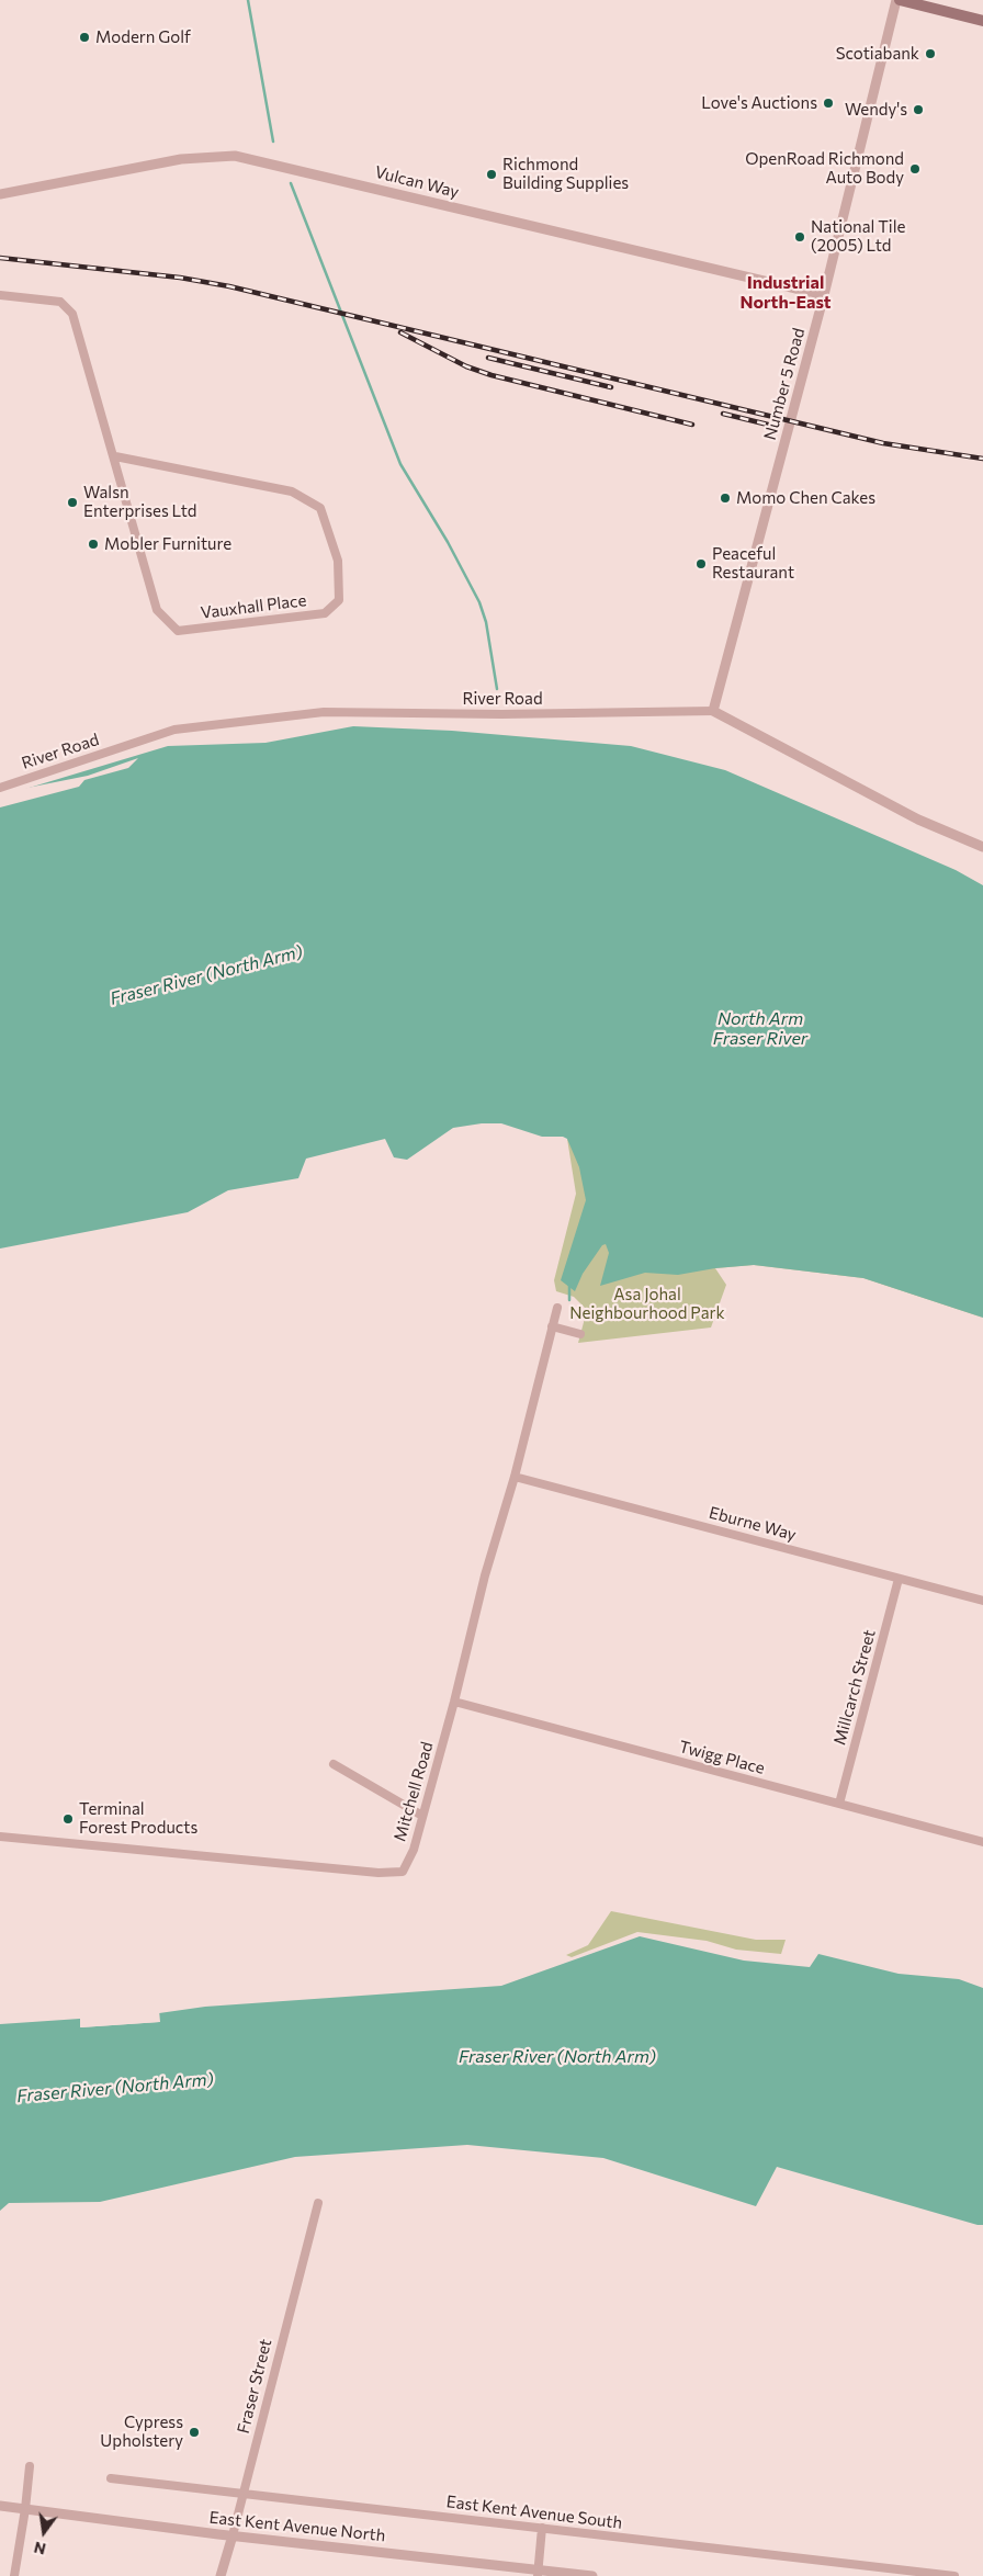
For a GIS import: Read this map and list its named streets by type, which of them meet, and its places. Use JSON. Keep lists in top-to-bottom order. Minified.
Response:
{"streets":{"street":["Vulcan Way","Number 5 Road","Vauxhall Place","River Road","Eburne Way","Millcarch Street","Twigg Place","Mitchell Road","Fraser Street","East Kent Avenue South","East Kent Avenue North"]},"crossings":[["Vulcan Way","Number 5 Road"],["Number 5 Road","River Road"],["Eburne Way","Millcarch Street"],["Eburne Way","Mitchell Road"],["Millcarch Street","Twigg Place"],["Twigg Place","Mitchell Road"],["Fraser Street","East Kent Avenue South"],["Fraser Street","East Kent Avenue North"]],"districts":["Industrial North-East"],"water":["Fraser River (North Arm)","North Arm Fraser River"],"parks":["Asa Johal Neighbourhood Park"],"places":["Modern Golf","Scotiabank","Love's Auctions","Wendy's","OpenRoad Richmond Auto Body","Richmond Building Supplies","National Tile (2005) Ltd","Momo Chen Cakes","Walsn Enterprises Ltd","Mobler Furniture","Peaceful Restaurant","Terminal Forest Products","Cypress Upholstery"],"north":"bottom"}
